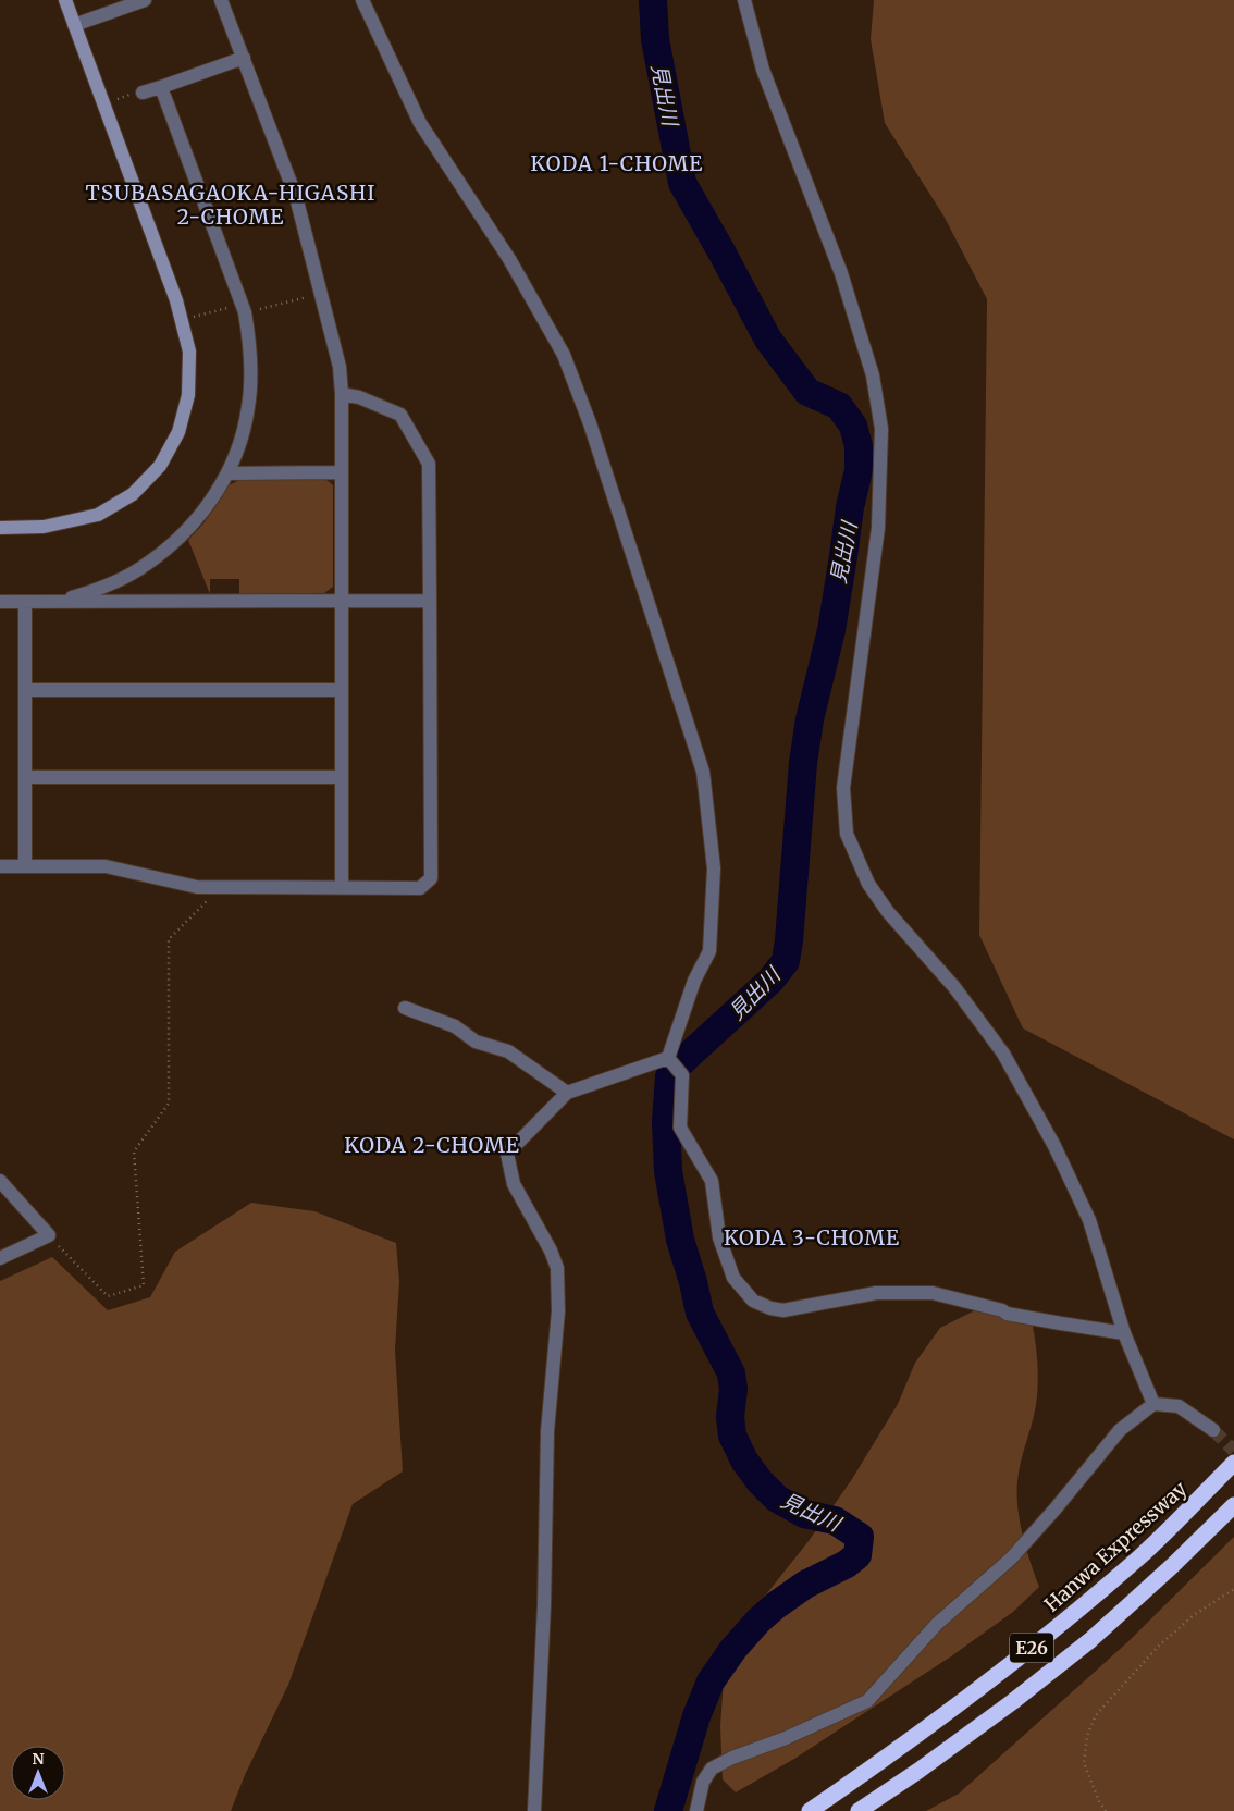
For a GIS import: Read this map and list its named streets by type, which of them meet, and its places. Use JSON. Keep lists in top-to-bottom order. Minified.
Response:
{"streets":{"highway":["Hanwa Expressway","E26"]},"districts":["KODA 1-CHOME","TSUBASAGAOKA-HIGASHI 2-CHOME","KODA 2-CHOME","KODA 3-CHOME"],"water":["見出川"],"north":"top"}
